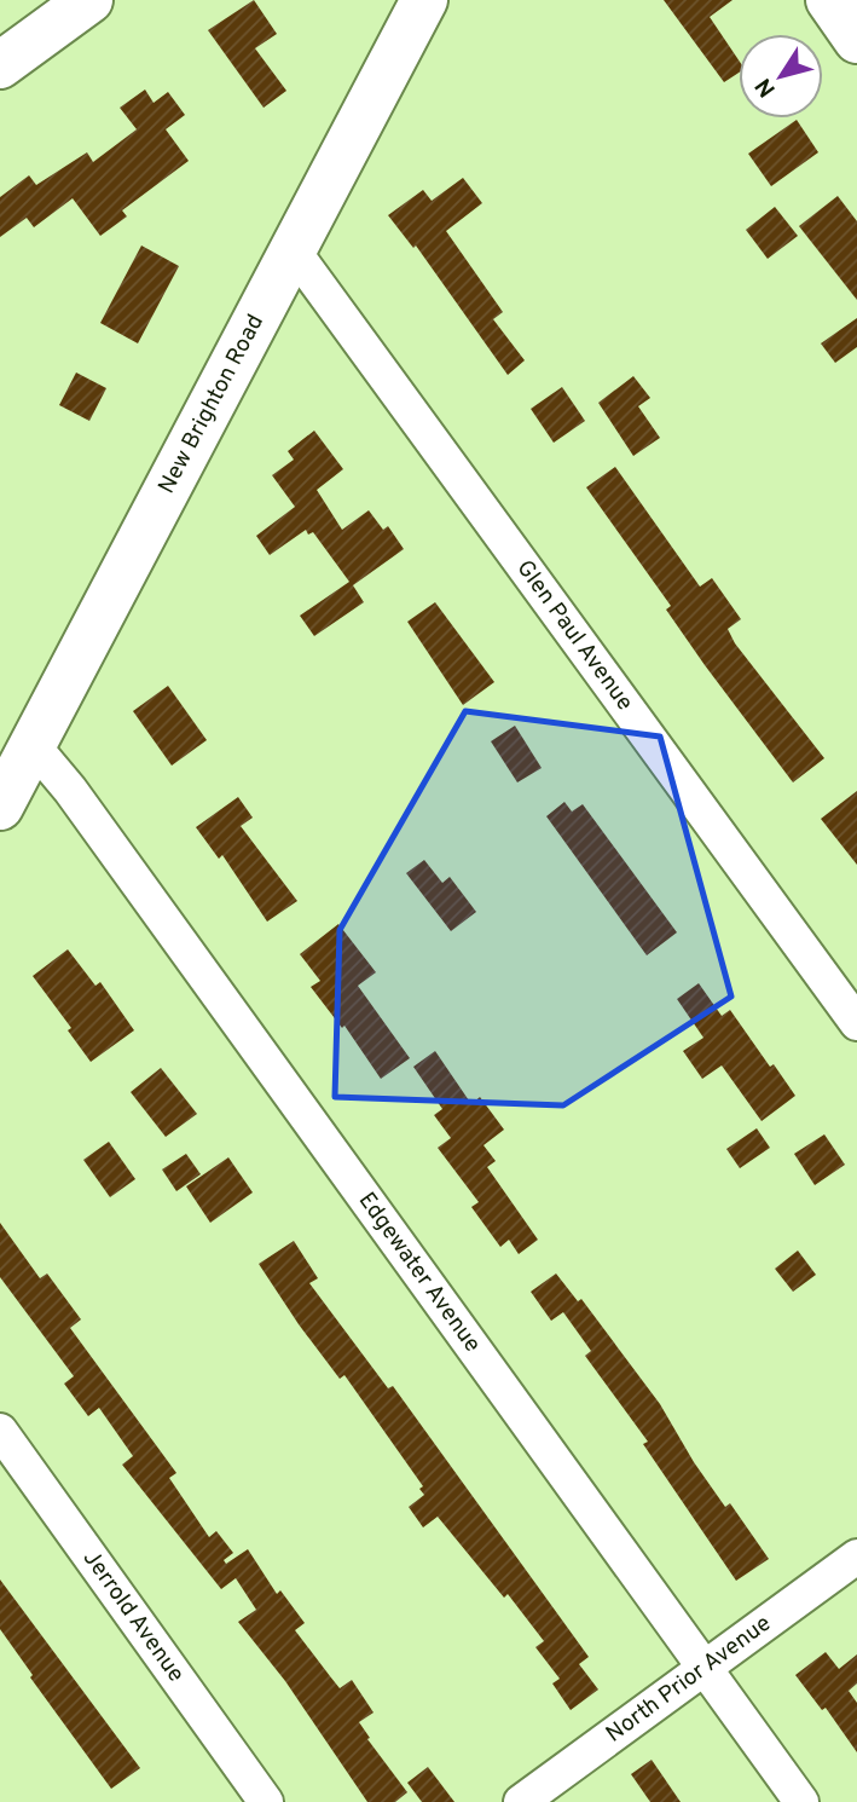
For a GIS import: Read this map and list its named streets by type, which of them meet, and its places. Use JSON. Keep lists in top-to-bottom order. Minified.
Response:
{"streets":{"street":["New Brighton Road","Glen Paul Avenue","Edgewater Avenue","Jerrold Avenue","North Prior Avenue"]},"crossings":[["New Brighton Road","Glen Paul Avenue"],["New Brighton Road","Edgewater Avenue"],["Edgewater Avenue","North Prior Avenue"]],"north":"bottom left"}
